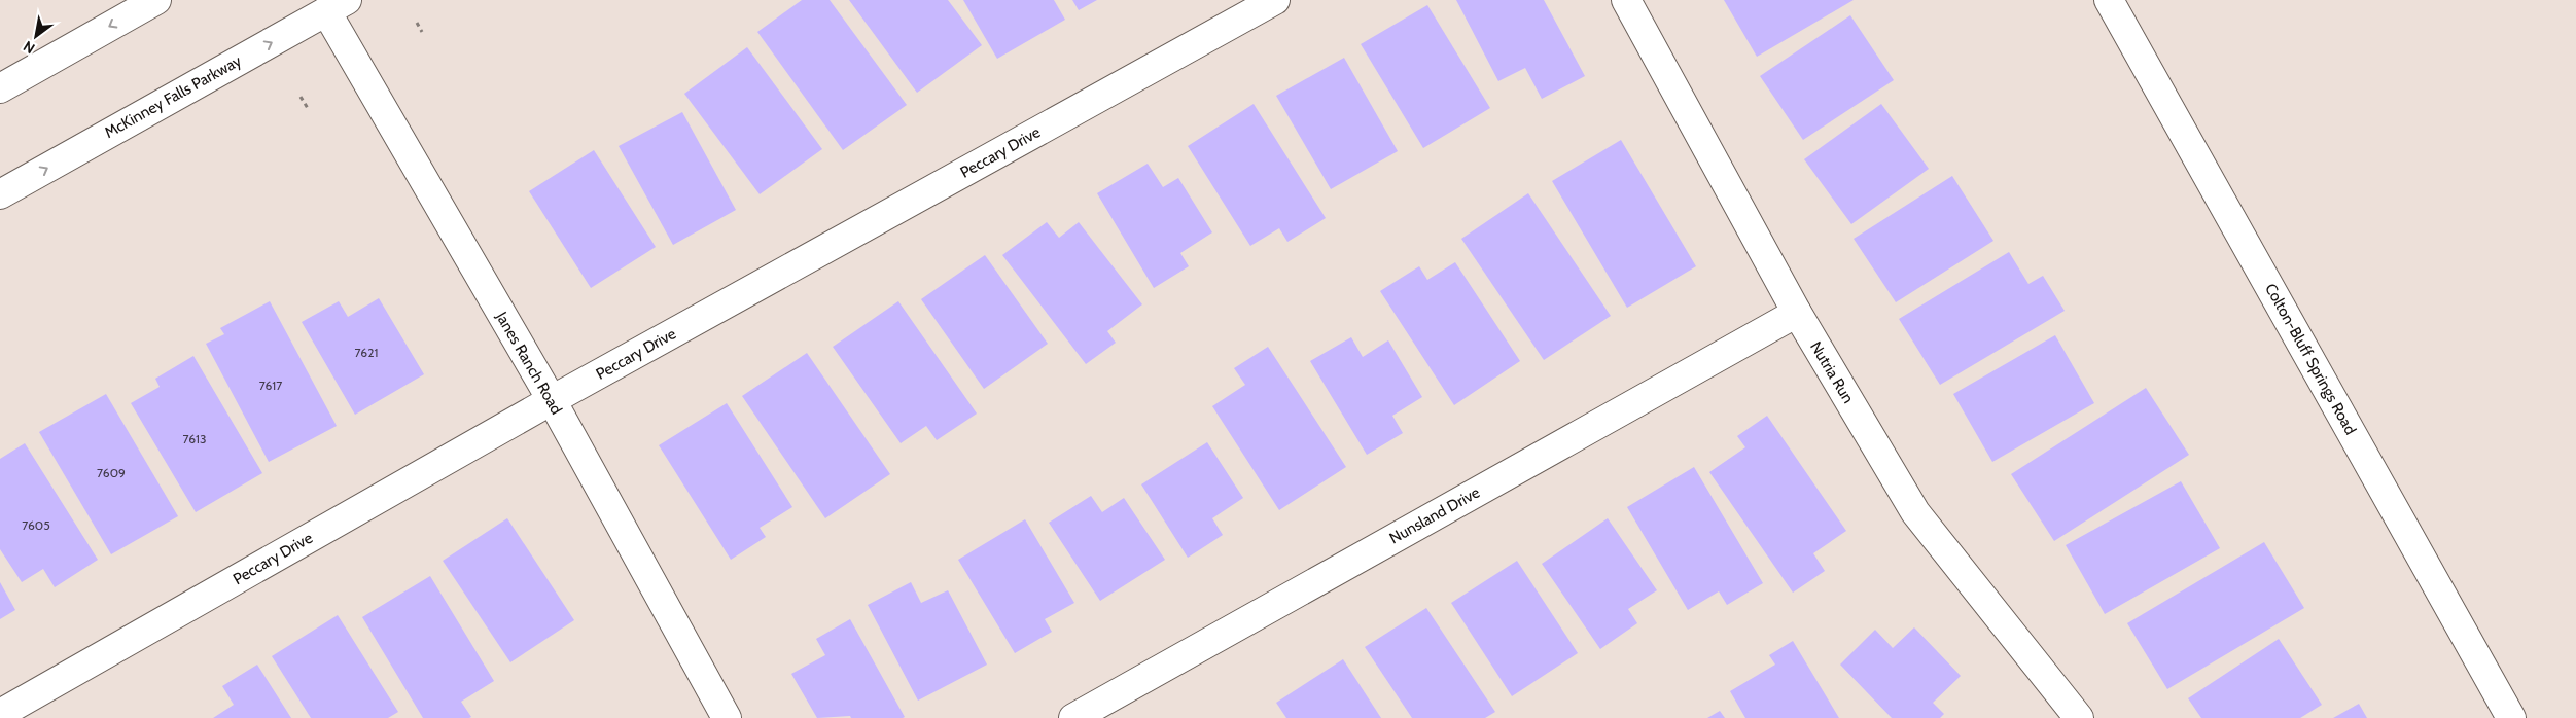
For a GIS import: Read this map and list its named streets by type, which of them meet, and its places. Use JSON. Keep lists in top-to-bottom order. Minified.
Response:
{"streets":{"street":["McKinney Falls Parkway","Peccary Drive","Colton-Bluff Springs Road","Janes Ranch Road","Nutria Run","Nunsland Drive"]},"crossings":[["McKinney Falls Parkway","Janes Ranch Road"],["Peccary Drive","Janes Ranch Road"],["Nutria Run","Nunsland Drive"]],"house_numbers":["7621","7617","7613","7609","7605"],"north":"bottom left"}
